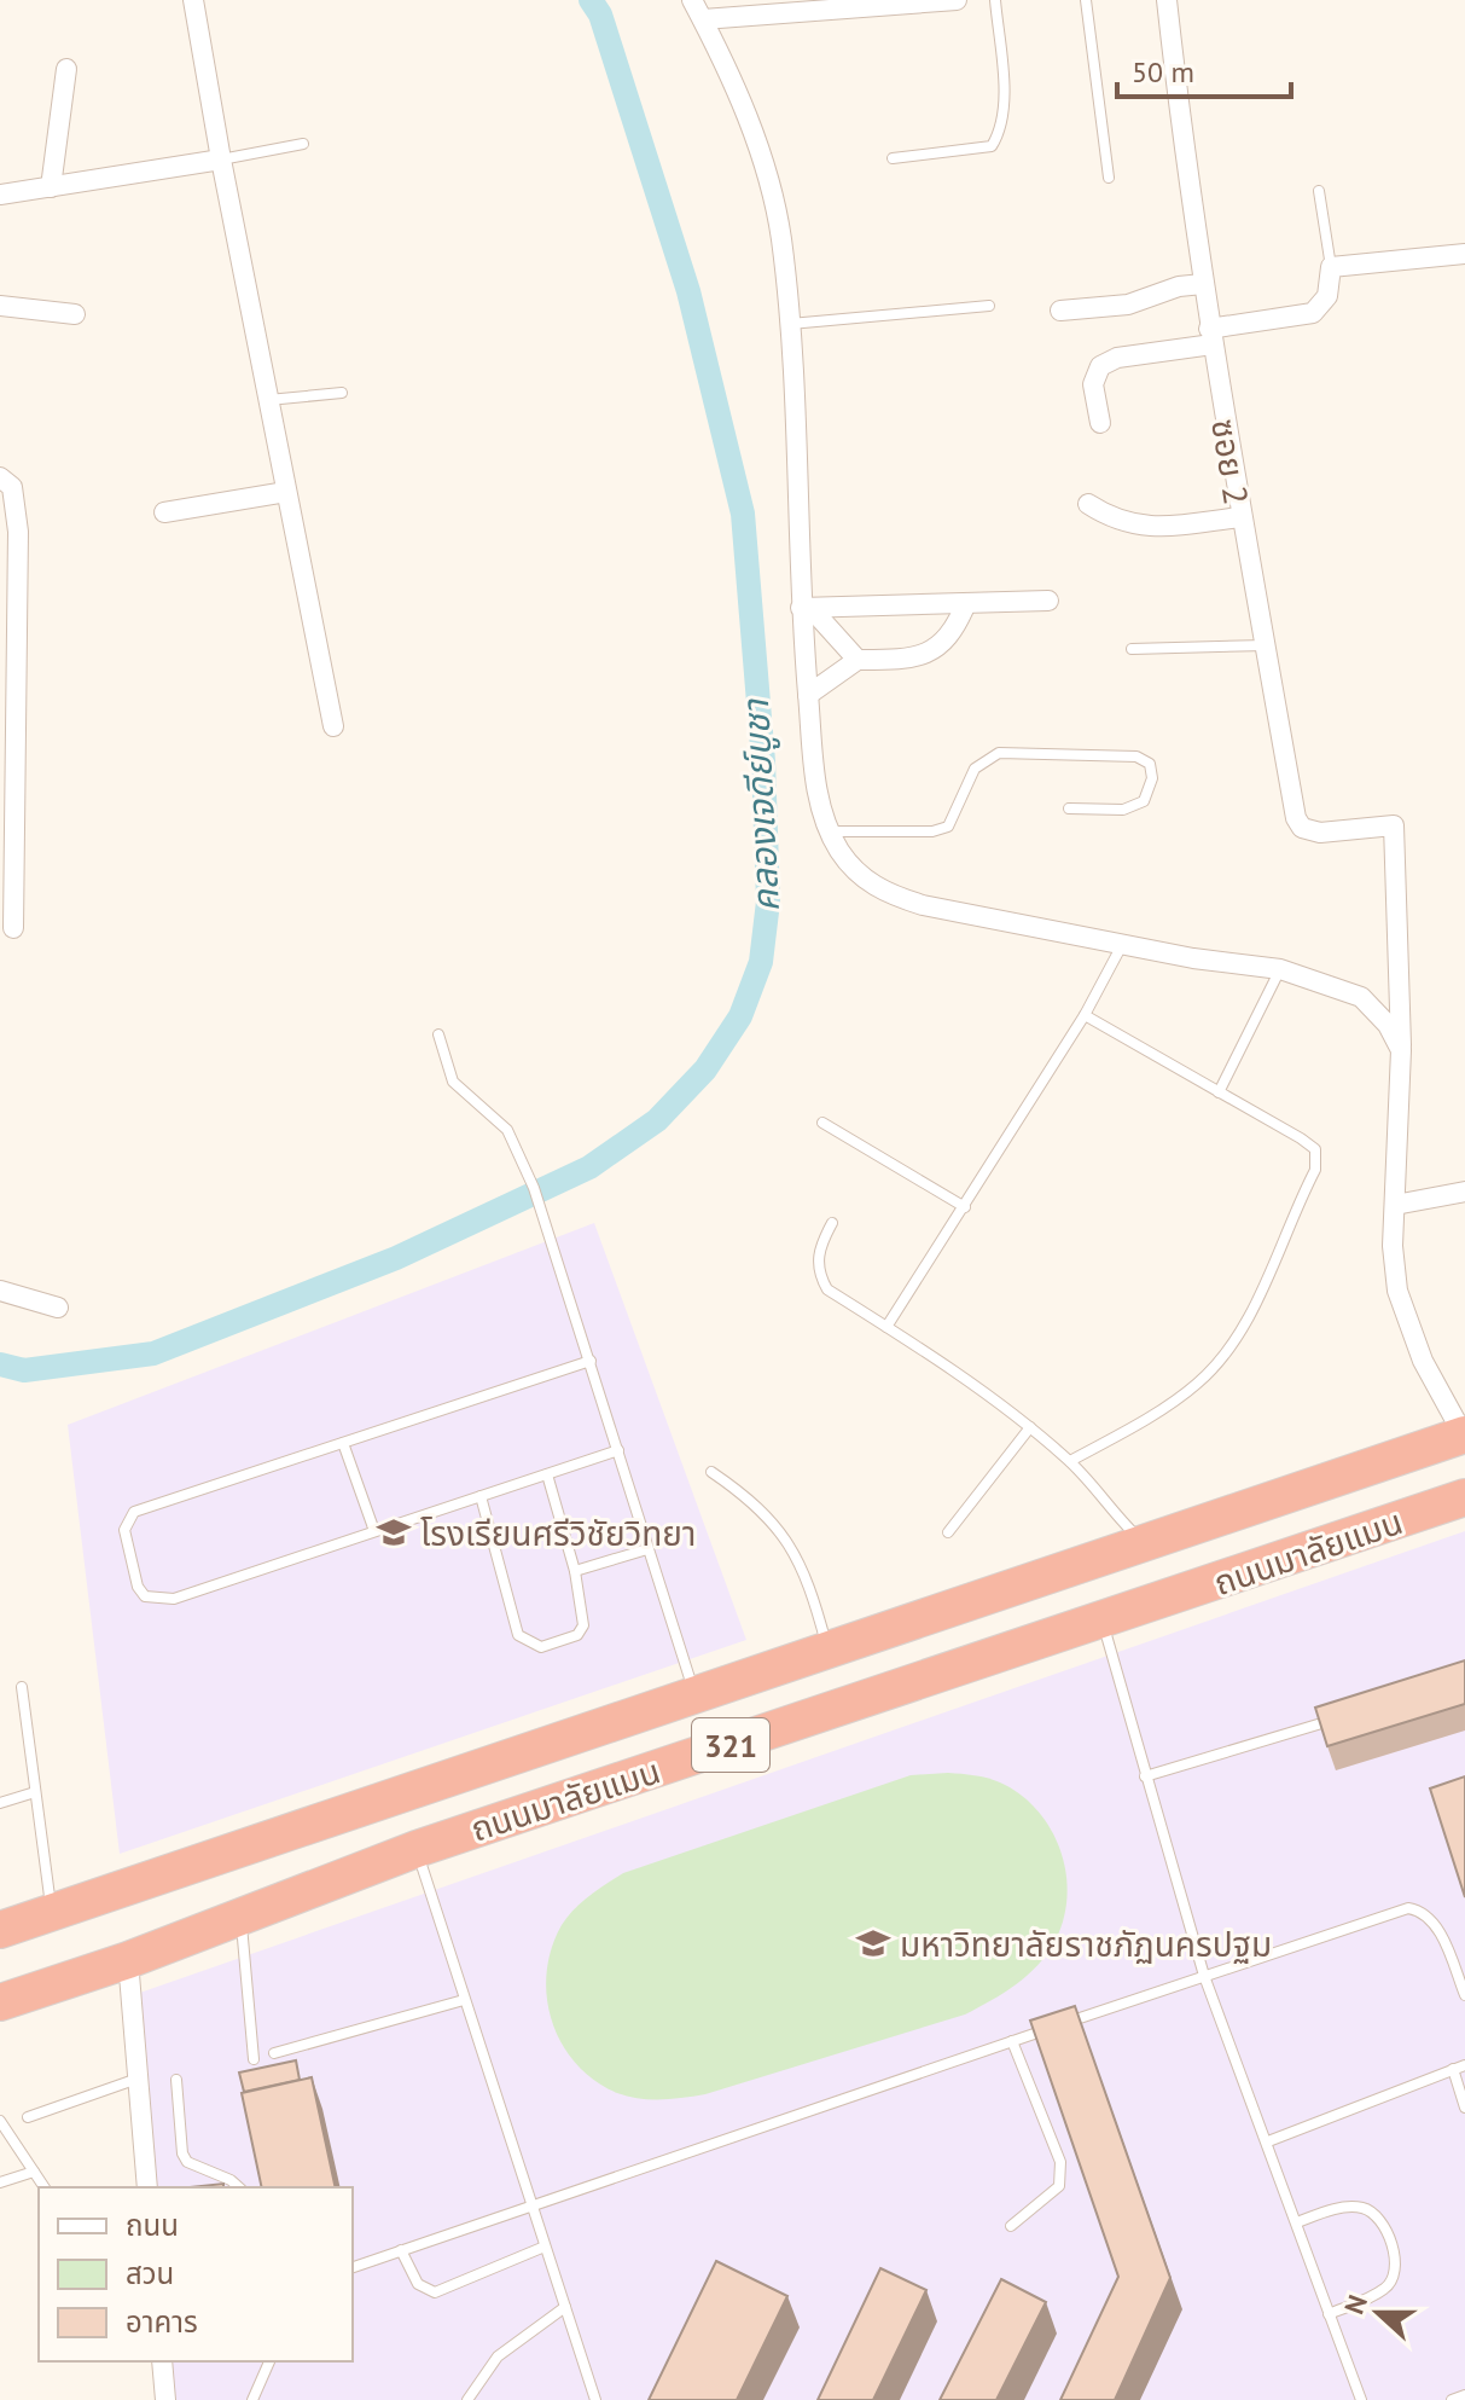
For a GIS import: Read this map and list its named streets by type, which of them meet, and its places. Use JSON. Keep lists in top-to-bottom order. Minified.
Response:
{"streets":{"highway":["ถนนมาลัยแมน","321"],"street":["ซอย 2"]},"water":["คลองเจดีย์บูชา"],"places":{"school or university":["โรงเรียนศรีวิชัยวิทยา","มหาวิทยาลัยราชภัฏนครปฐม"]},"legend":["ถนน","สวน","อาคาร"],"scale_bar":"50 m","north":"left"}
